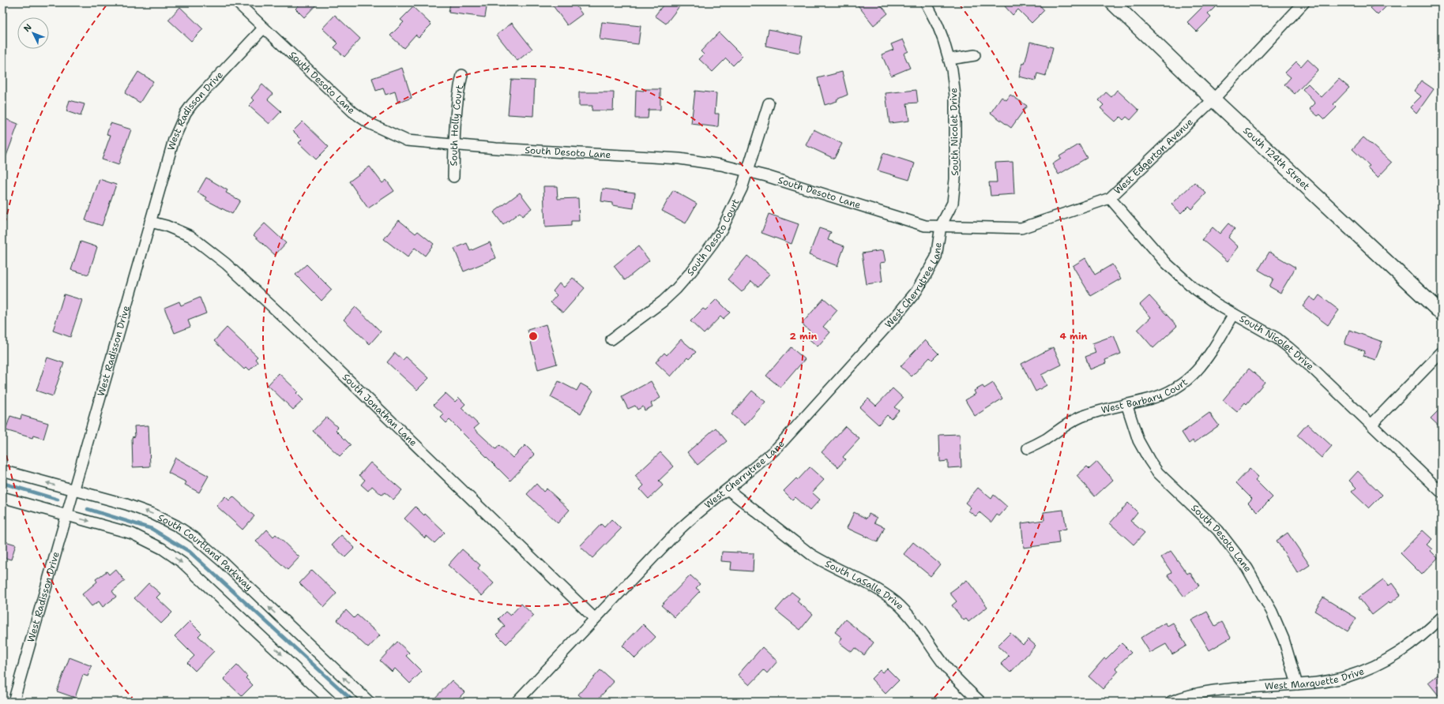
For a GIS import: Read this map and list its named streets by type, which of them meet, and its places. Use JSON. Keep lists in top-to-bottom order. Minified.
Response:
{"streets":{"street":["South Desoto Lane","West Radisson Drive","South Holly Court","South Nicolet Drive","West Edgerton Avenue","South 124th Street","South Desoto Court","West Cherrytree Lane","West Barbary Court","South Jonathan Lane","South Courtland Parkway","South LaSalle Drive","West Marquette Drive"]},"crossings":[["South Desoto Lane","West Radisson Drive"],["South Desoto Lane","South Holly Court"],["South Desoto Lane","South Nicolet Drive"],["South Desoto Lane","West Edgerton Avenue"],["South Desoto Lane","South Desoto Court"],["South Desoto Lane","West Cherrytree Lane"],["South Desoto Lane","West Barbary Court"],["South Desoto Lane","West Marquette Drive"],["West Radisson Drive","South Jonathan Lane"],["West Radisson Drive","South Courtland Parkway"],["South Nicolet Drive","West Edgerton Avenue"],["South Nicolet Drive","West Cherrytree Lane"],["South Nicolet Drive","West Barbary Court"],["West Edgerton Avenue","South 124th Street"],["West Edgerton Avenue","West Cherrytree Lane"],["West Cherrytree Lane","South Jonathan Lane"],["West Cherrytree Lane","South LaSalle Drive"]],"north":"top left","rings":["2 min","4 min"]}
